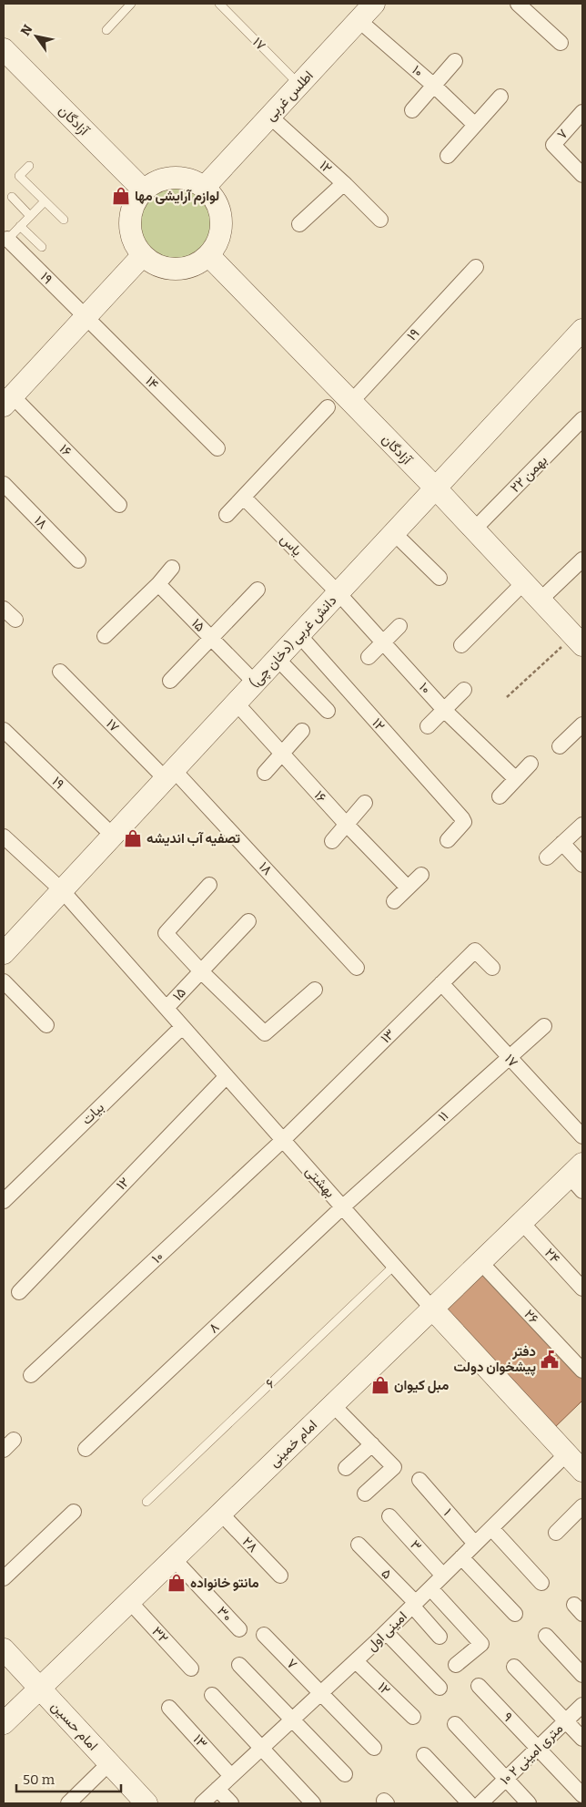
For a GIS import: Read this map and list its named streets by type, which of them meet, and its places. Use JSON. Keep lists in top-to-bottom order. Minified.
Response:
{"streets":{"main road":["اطلس غربی","آزادگان","دانش غربی (دخان چی)","بهشتی","امام خمینی","امام حسین"],"street":["۱۷","۱۰","۷","۱۲","۱۹","۱۴","۱۶","۲۲ بهمن","۱۸","یاس","۱۵","۱۳","بیات","۱۱","۲۴","۲۶","۸","۱","۲۸","۳","۵","۳۰","امینی اول","۳۲","۹","۱۰ متری امینی ۲"],"lane":["۶"]},"crossings":[["۱۷","اطلس غربی"],["۱۷","۱۸"],["۱۷","دانش غربی (دخان چی)"],["۱۷","۱۳"],["۱۷","۱۱"],["۱۰","اطلس غربی"],["۱۰","یاس"],["۱۰","دانش غربی (دخان چی)"],["۱۰","۱۳"],["۱۰","بهشتی"],["اطلس غربی","آزادگان"],["اطلس غربی","۱۲"],["آزادگان","۱۹"],["آزادگان","۲۲ بهمن"],["آزادگان","دانش غربی (دخان چی)"],["۷","امینی اول"],["۱۲","دانش غربی (دخان چی)"],["۱۲","بهشتی"],["۱۲","امینی اول"],["۱۹","۱۴"],["۱۹","دانش غربی (دخان چی)"],["۱۶","دانش غربی (دخان چی)"],["۱۸","دانش غربی (دخان چی)"],["یاس","دانش غربی (دخان چی)"],["۱۵","دانش غربی (دخان چی)"],["۱۵","بهشتی"],["دانش غربی (دخان چی)","بهشتی"],["۱۳","بهشتی"],["۱۳","امینی اول"],["بیات","بهشتی"],["۱۱","بهشتی"],["۱۱","۸"],["بهشتی","۸"],["بهشتی","۶"],["بهشتی","امام خمینی"],["بهشتی","امینی اول"],["۲۴","امام خمینی"],["۲۶","امام خمینی"],["امام خمینی","۲۸"],["امام خمینی","۳۰"],["امام خمینی","۳۲"],["امام خمینی","امام حسین"],["۱","امینی اول"],["۳","امینی اول"],["۵","امینی اول"],["۹","۱۰ متری امینی ۲"]],"places":{"shop":["لوازم آرایشی مها","تصفیه آب اندیشه","مبل کیوان","مانتو خانواده"],"public building":["دفتر پیشخوان دولت"]},"scale_bar":"50 m","north":"top left"}
